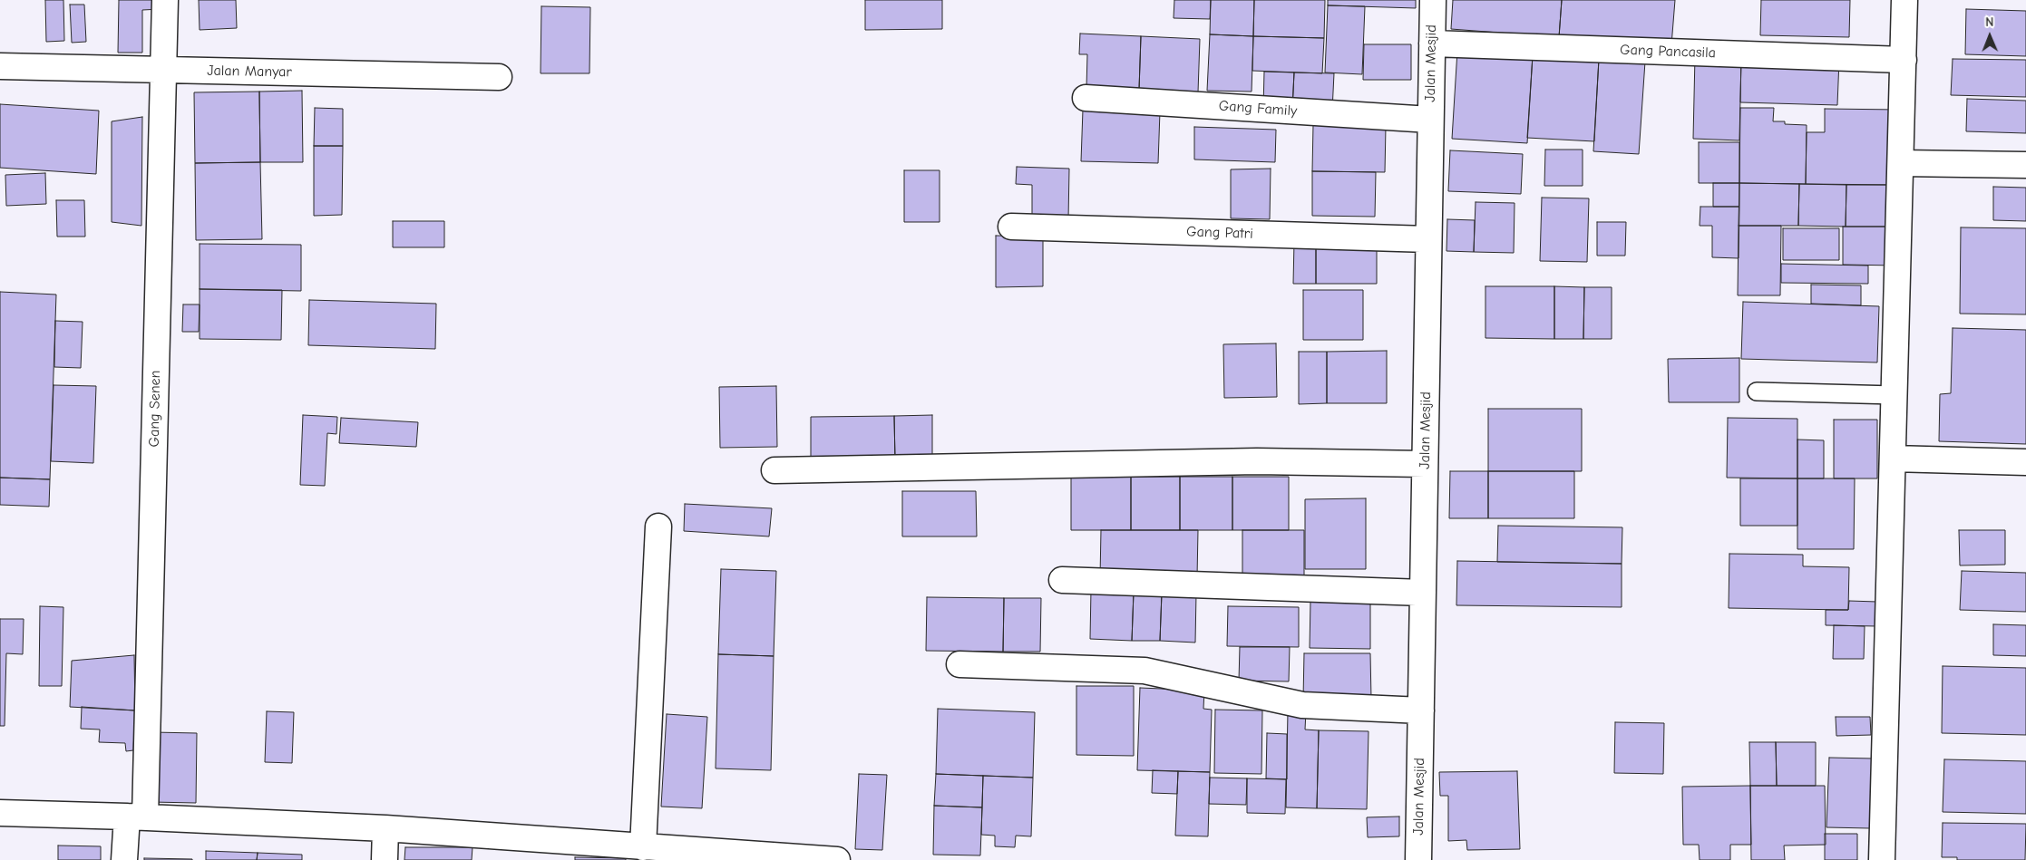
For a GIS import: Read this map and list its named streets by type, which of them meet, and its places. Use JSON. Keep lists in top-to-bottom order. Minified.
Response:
{"streets":{"street":["Gang Pancasila","Jalan Mesjid","Jalan Manyar","Gang Family","Gang Patri","Gang Senen"]},"crossings":[["Gang Pancasila","Jalan Mesjid"],["Jalan Mesjid","Gang Family"],["Jalan Mesjid","Gang Patri"],["Jalan Manyar","Gang Senen"]],"north":"top"}
